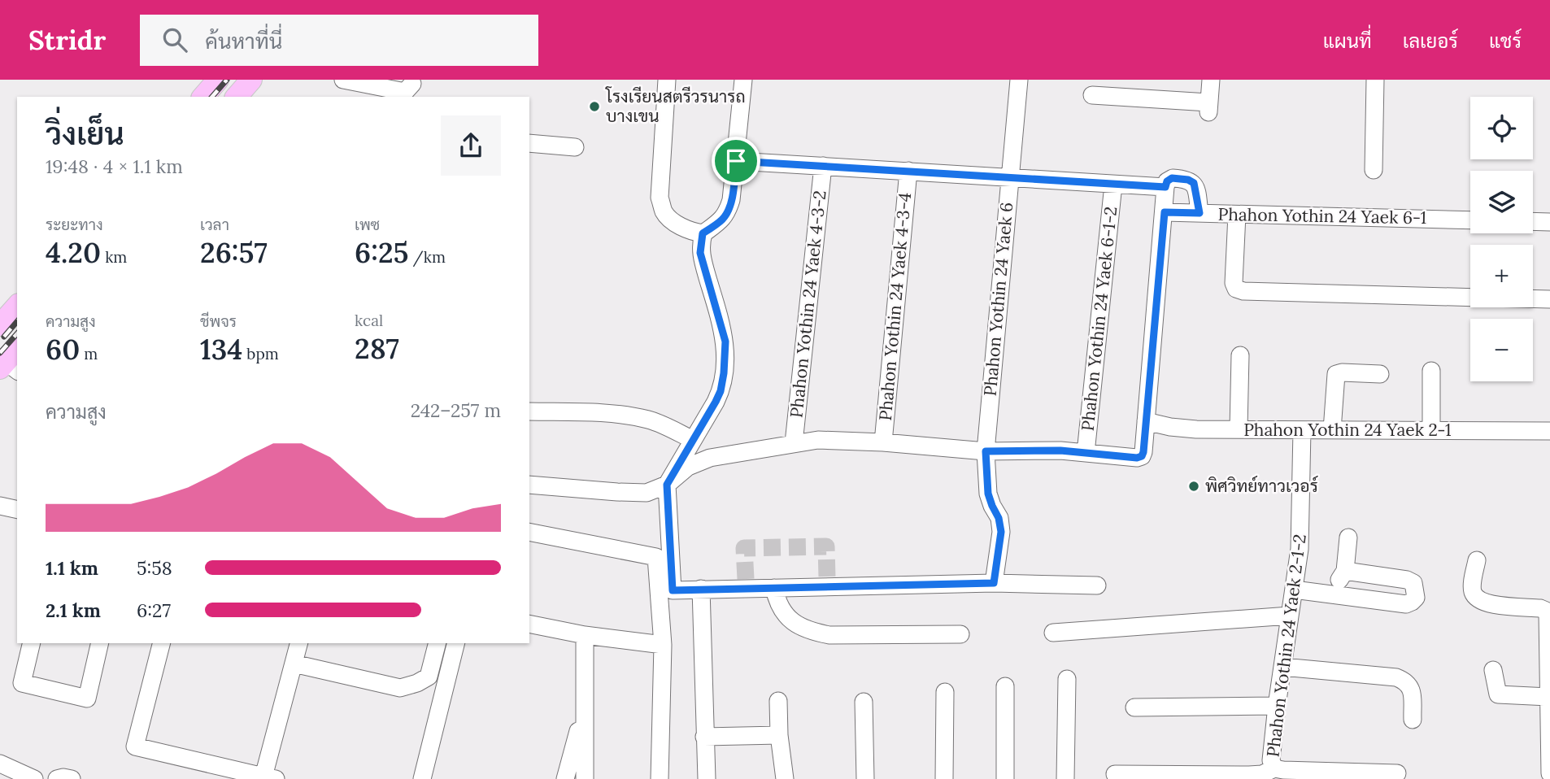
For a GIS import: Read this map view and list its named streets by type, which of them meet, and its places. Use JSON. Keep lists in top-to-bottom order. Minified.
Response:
{"streets":{"street":["Phahon Yothin 24 Yaek 6-1","Phahon Yothin 24 Yaek 6","Phahon Yothin 24 Yaek 4-3-2","Phahon Yothin 24 Yaek 4-3-4","Phahon Yothin 24 Yaek 6-1-2","Phahon Yothin 24 Yaek 2-1","Phahon Yothin 24 Yaek 2-1-2"]},"crossings":[["Phahon Yothin 24 Yaek 2-1","Phahon Yothin 24 Yaek 2-1-2"]],"places":["โรงเรียนสตรีวรนารถ บางเขน","พิศวิทย์ทาวเวอร์"],"page":{"header":"Stridr","search":"ค้นหาที่นี่","nav":["แผนที่","เลเยอร์","แชร์"],"map_buttons":["+","−"],"heading":["วิ่งเย็น","19:48 · 4 × 1.1 km"],"stats":[["ระยะทาง","4.20 km"],["เวลา","26:57"],["เพซ","6:25 /km"],["ความสูง","60 m"],["ชีพจร","134 bpm"],["kcal","287"]],"chart":["ความสูง","242–257 m"],"list":[{"name":"1.1 km","note":"5:58"},{"name":"2.1 km","note":"6:27"}]}}
